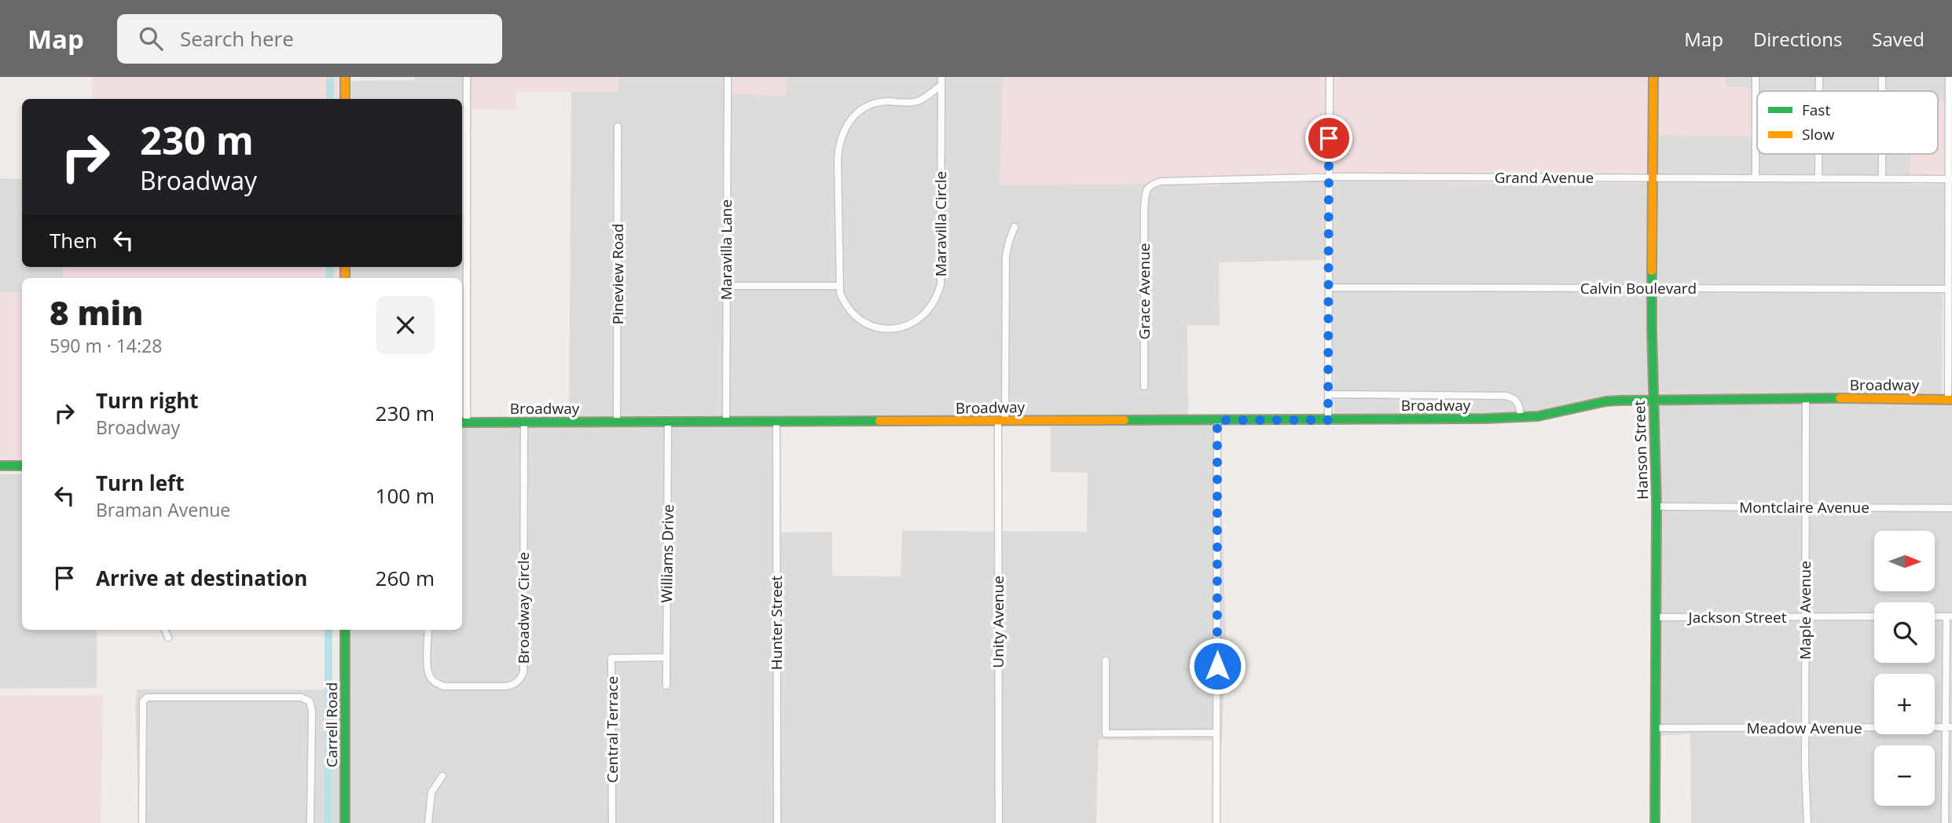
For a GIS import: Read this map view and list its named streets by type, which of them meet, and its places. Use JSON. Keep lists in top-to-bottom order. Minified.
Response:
{"streets":{"street":["Grand Avenue","Maravilla Circle","Maravilla Lane","Pineview Road","Calvin Boulevard","Grace Avenue","Broadway","Hanson Street","Montclaire Avenue","Williams Drive","Broadway Circle","Maple Avenue","Jackson Street","Unity Avenue","Hunter Street","Carrell Road","Meadow Avenue","Central Terrace"]},"crossings":[["Grand Avenue","Grace Avenue"],["Grand Avenue","Hanson Street"],["Maravilla Lane","Broadway"],["Pineview Road","Broadway"],["Calvin Boulevard","Hanson Street"],["Broadway","Hanson Street"],["Broadway","Williams Drive"],["Broadway","Broadway Circle"],["Broadway","Maple Avenue"],["Broadway","Unity Avenue"],["Broadway","Hunter Street"],["Hanson Street","Montclaire Avenue"],["Hanson Street","Jackson Street"],["Hanson Street","Meadow Avenue"],["Montclaire Avenue","Maple Avenue"],["Williams Drive","Central Terrace"],["Maple Avenue","Jackson Street"],["Maple Avenue","Meadow Avenue"]],"legend":["Fast","Slow"],"north":"right","page":{"header":"Map","search":"Search here","nav":["Map","Directions","Saved"],"turn":["230 m","Broadway"],"then":"Then","heading":["8 min","590 m · 14:28"],"list":[{"name":"Turn right","note":"Broadway","value":"230 m"},{"name":"Turn left","note":"Braman Avenue","value":"100 m"},{"name":"Arrive at destination","value":"260 m"}],"map_buttons":["+","−"]}}
